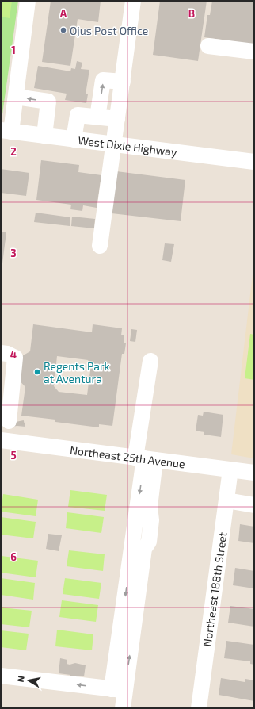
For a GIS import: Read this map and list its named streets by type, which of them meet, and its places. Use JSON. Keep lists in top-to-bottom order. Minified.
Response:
{"streets":{"street":["West Dixie Highway","Northeast 25th Avenue","Northeast 188th Street"]},"crossings":[["Northeast 25th Avenue","Northeast 188th Street"]],"places":["Ojus Post Office","Regents Park at Aventura"],"north":"left","grid":{"columns":["A","B"],"rows":["1","2","3","4","5","6"]}}
